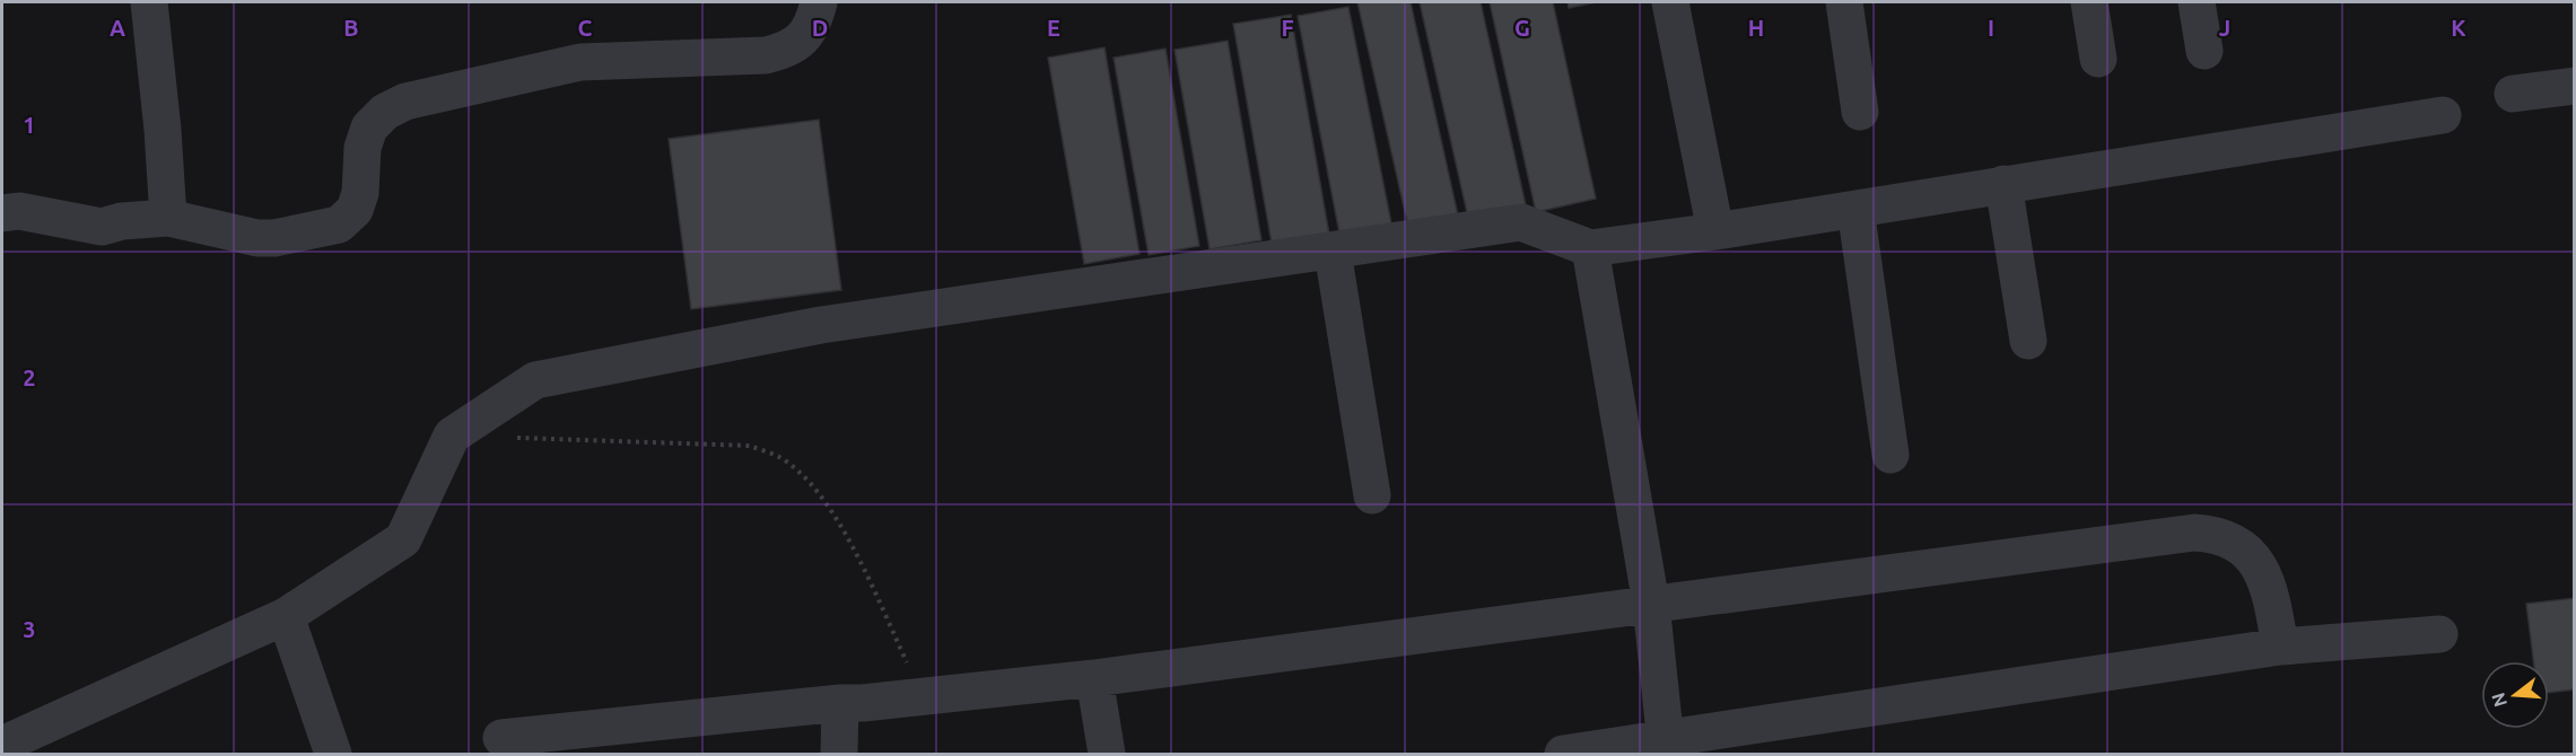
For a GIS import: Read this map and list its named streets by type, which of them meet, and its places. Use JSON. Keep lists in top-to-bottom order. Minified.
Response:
{"north":"left","grid":{"columns":["A","B","C","D","E","F","G","H","I","J","K"],"rows":["1","2","3"]}}
